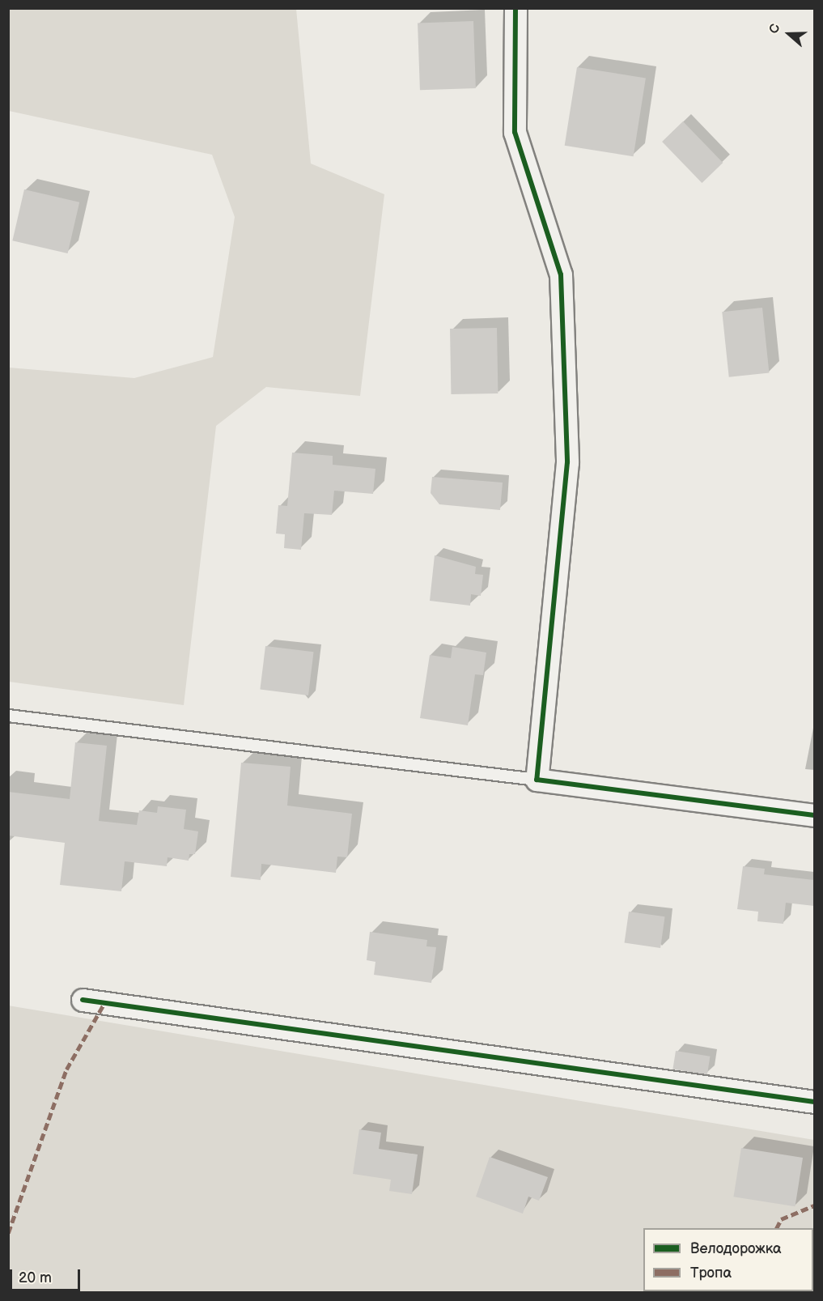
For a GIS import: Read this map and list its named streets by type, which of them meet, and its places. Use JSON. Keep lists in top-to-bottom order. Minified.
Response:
{"legend":["Велодорожка","Тропа"],"scale_bar":"20 m","north":"left"}
